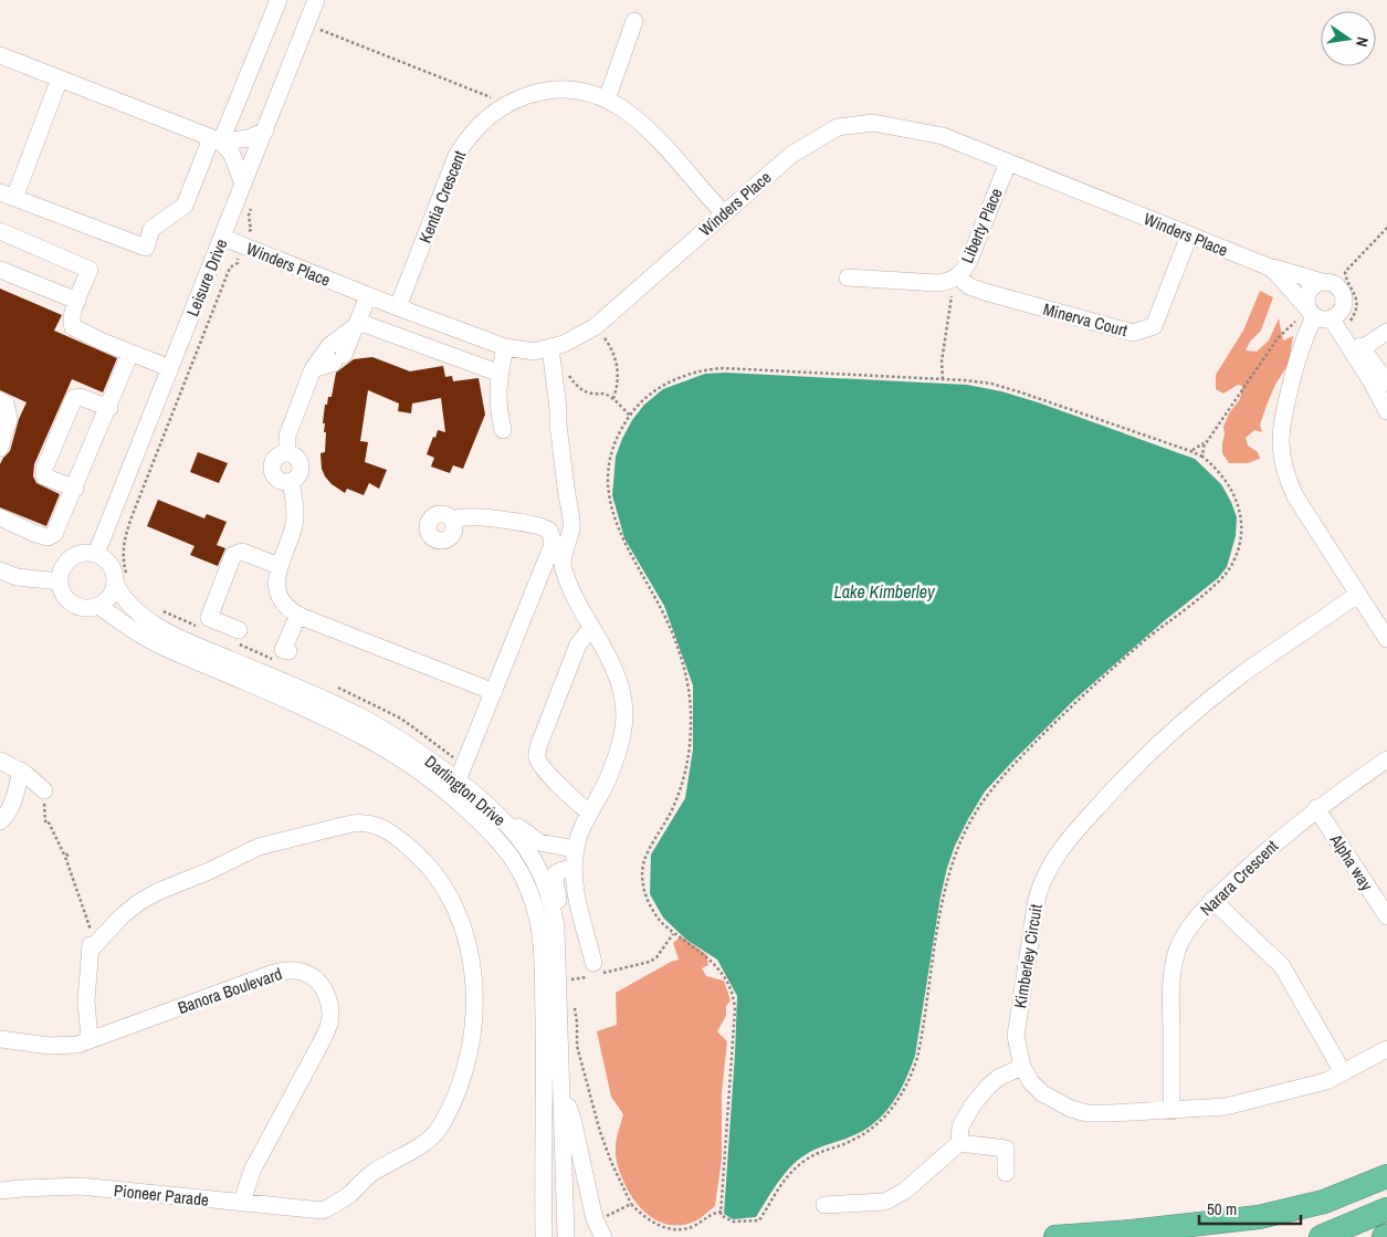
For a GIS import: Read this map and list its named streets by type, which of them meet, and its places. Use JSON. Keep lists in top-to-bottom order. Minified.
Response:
{"streets":{"street":["Kentia Crescent","Winders Place","Liberty Place","Leisure Drive","Minerva Court","Darlington Drive","Alpha way","Narara Crescent","Kimberley Circuit","Banora Boulevard","Pioneer Parade"]},"crossings":[["Kentia Crescent","Winders Place"],["Winders Place","Liberty Place"],["Winders Place","Leisure Drive"],["Winders Place","Minerva Court"],["Liberty Place","Minerva Court"],["Leisure Drive","Darlington Drive"],["Alpha way","Narara Crescent"],["Narara Crescent","Kimberley Circuit"],["Banora Boulevard","Pioneer Parade"]],"water":["Lake Kimberley"],"scale_bar":"50 m","north":"right"}
